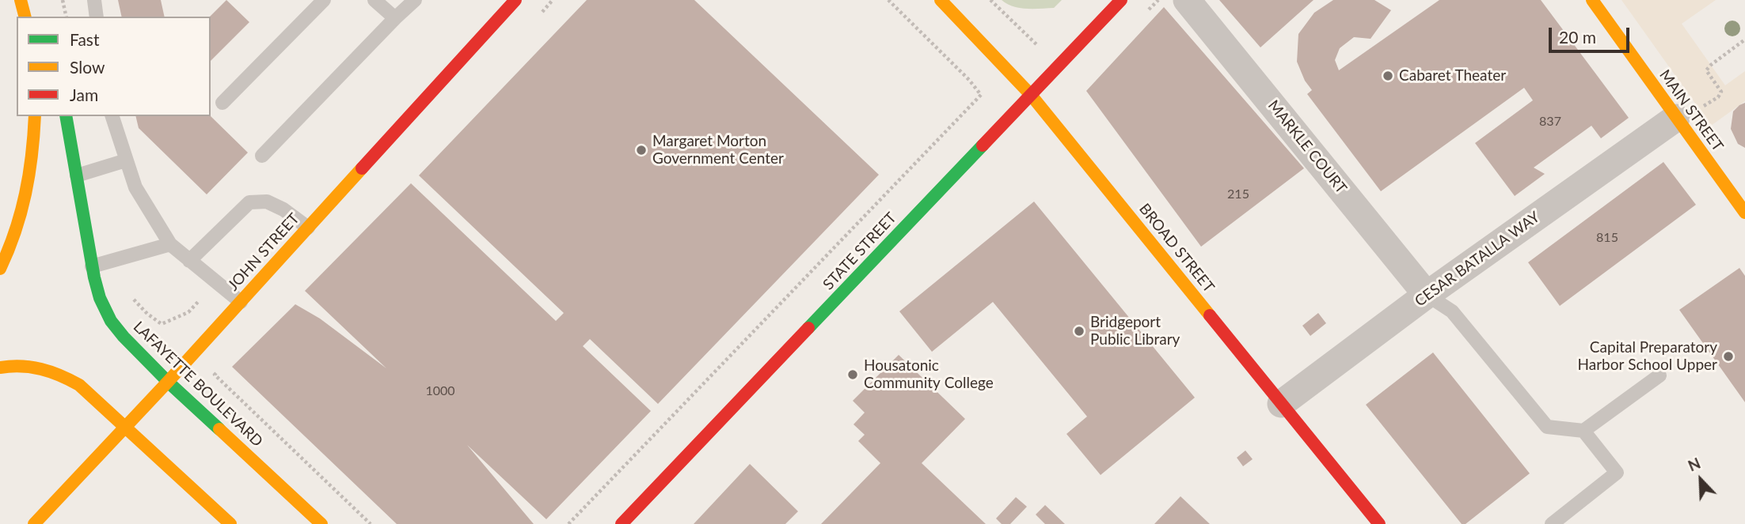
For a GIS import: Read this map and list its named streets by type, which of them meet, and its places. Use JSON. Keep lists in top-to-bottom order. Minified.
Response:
{"streets":{"street":["MAIN STREET","MARKLE COURT","BROAD STREET","STATE STREET","JOHN STREET","CESAR BATALLA WAY","LAFAYETTE BOULEVARD"]},"crossings":[["MAIN STREET","CESAR BATALLA WAY"],["MARKLE COURT","CESAR BATALLA WAY"],["BROAD STREET","STATE STREET"],["BROAD STREET","CESAR BATALLA WAY"],["JOHN STREET","LAFAYETTE BOULEVARD"]],"places":["Cabaret Theater","Margaret Morton Government Center","Bridgeport Public Library","Capital Preparatory Harbor School Upper","Housatonic Community College"],"house_numbers":["837","215","815","1000"],"legend":["Fast","Slow","Jam"],"scale_bar":"20 m","north":"top left"}
